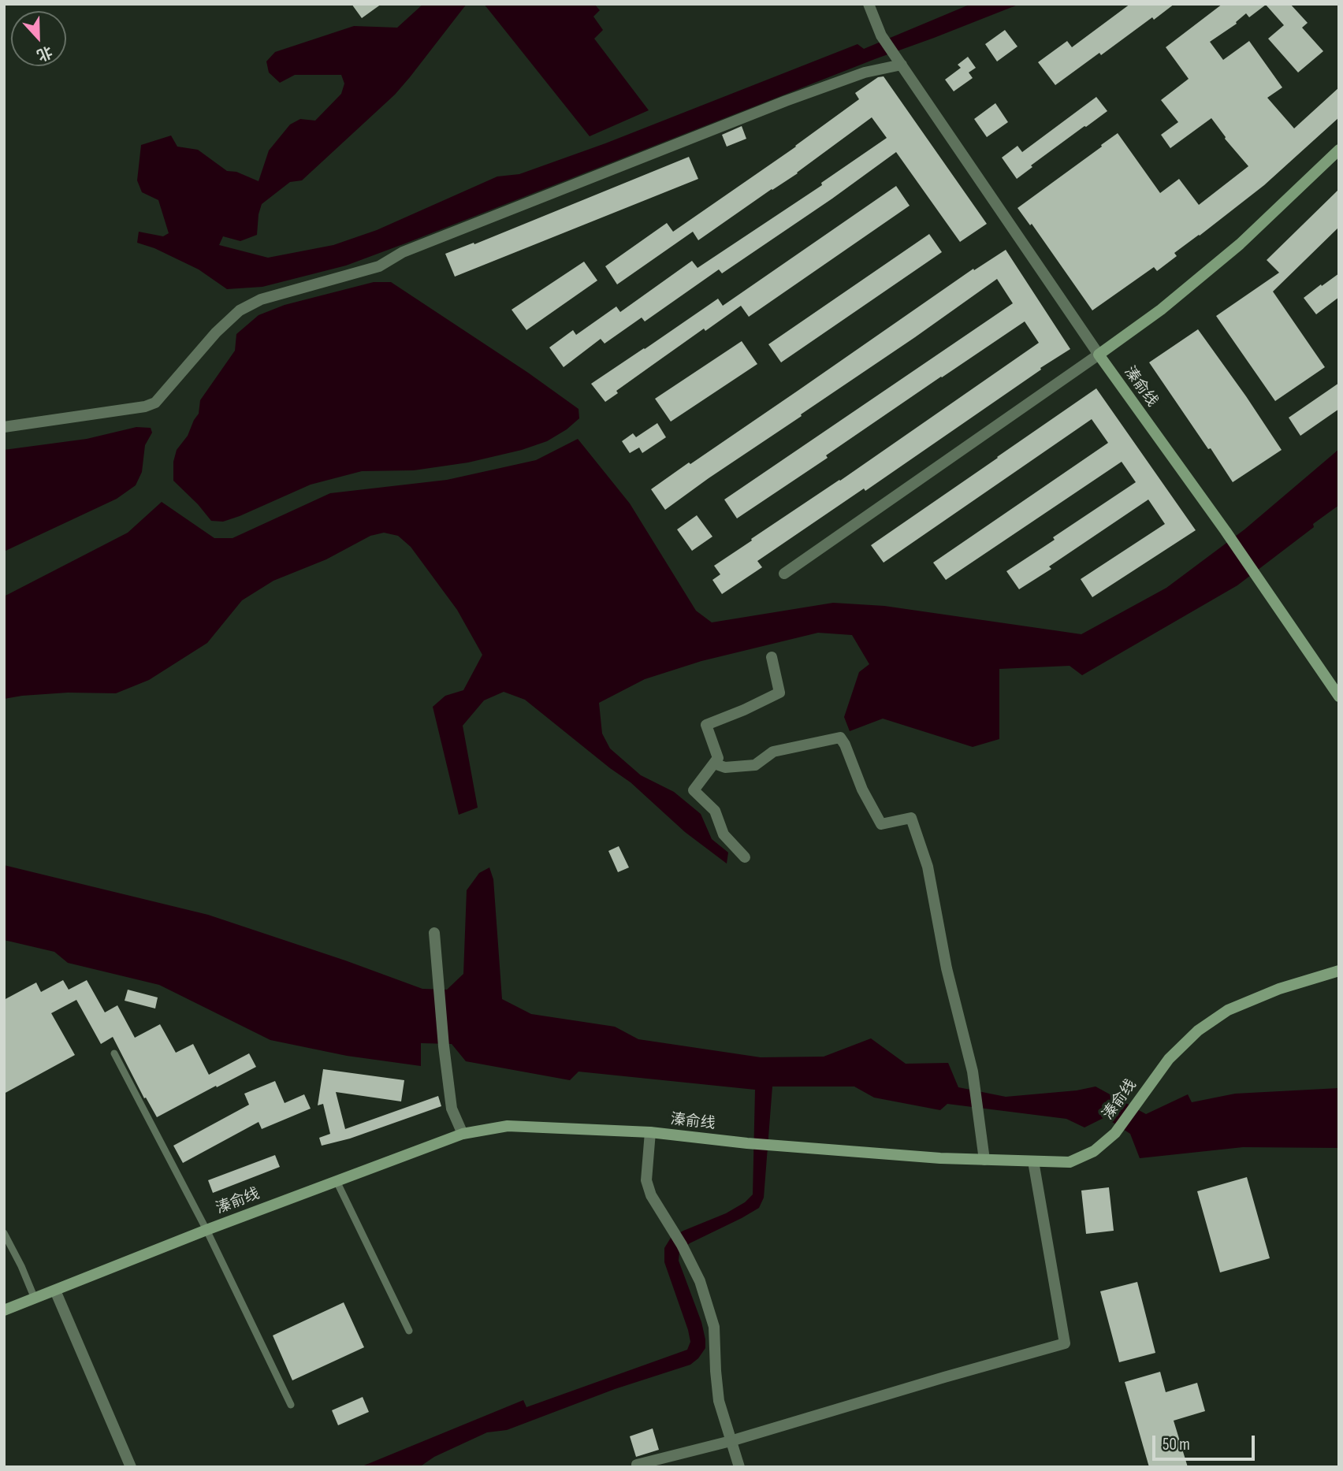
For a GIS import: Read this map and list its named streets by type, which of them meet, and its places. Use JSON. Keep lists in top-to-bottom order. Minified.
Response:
{"streets":{"main road":["溱俞线"]},"scale_bar":"50 m","north":"bottom"}
